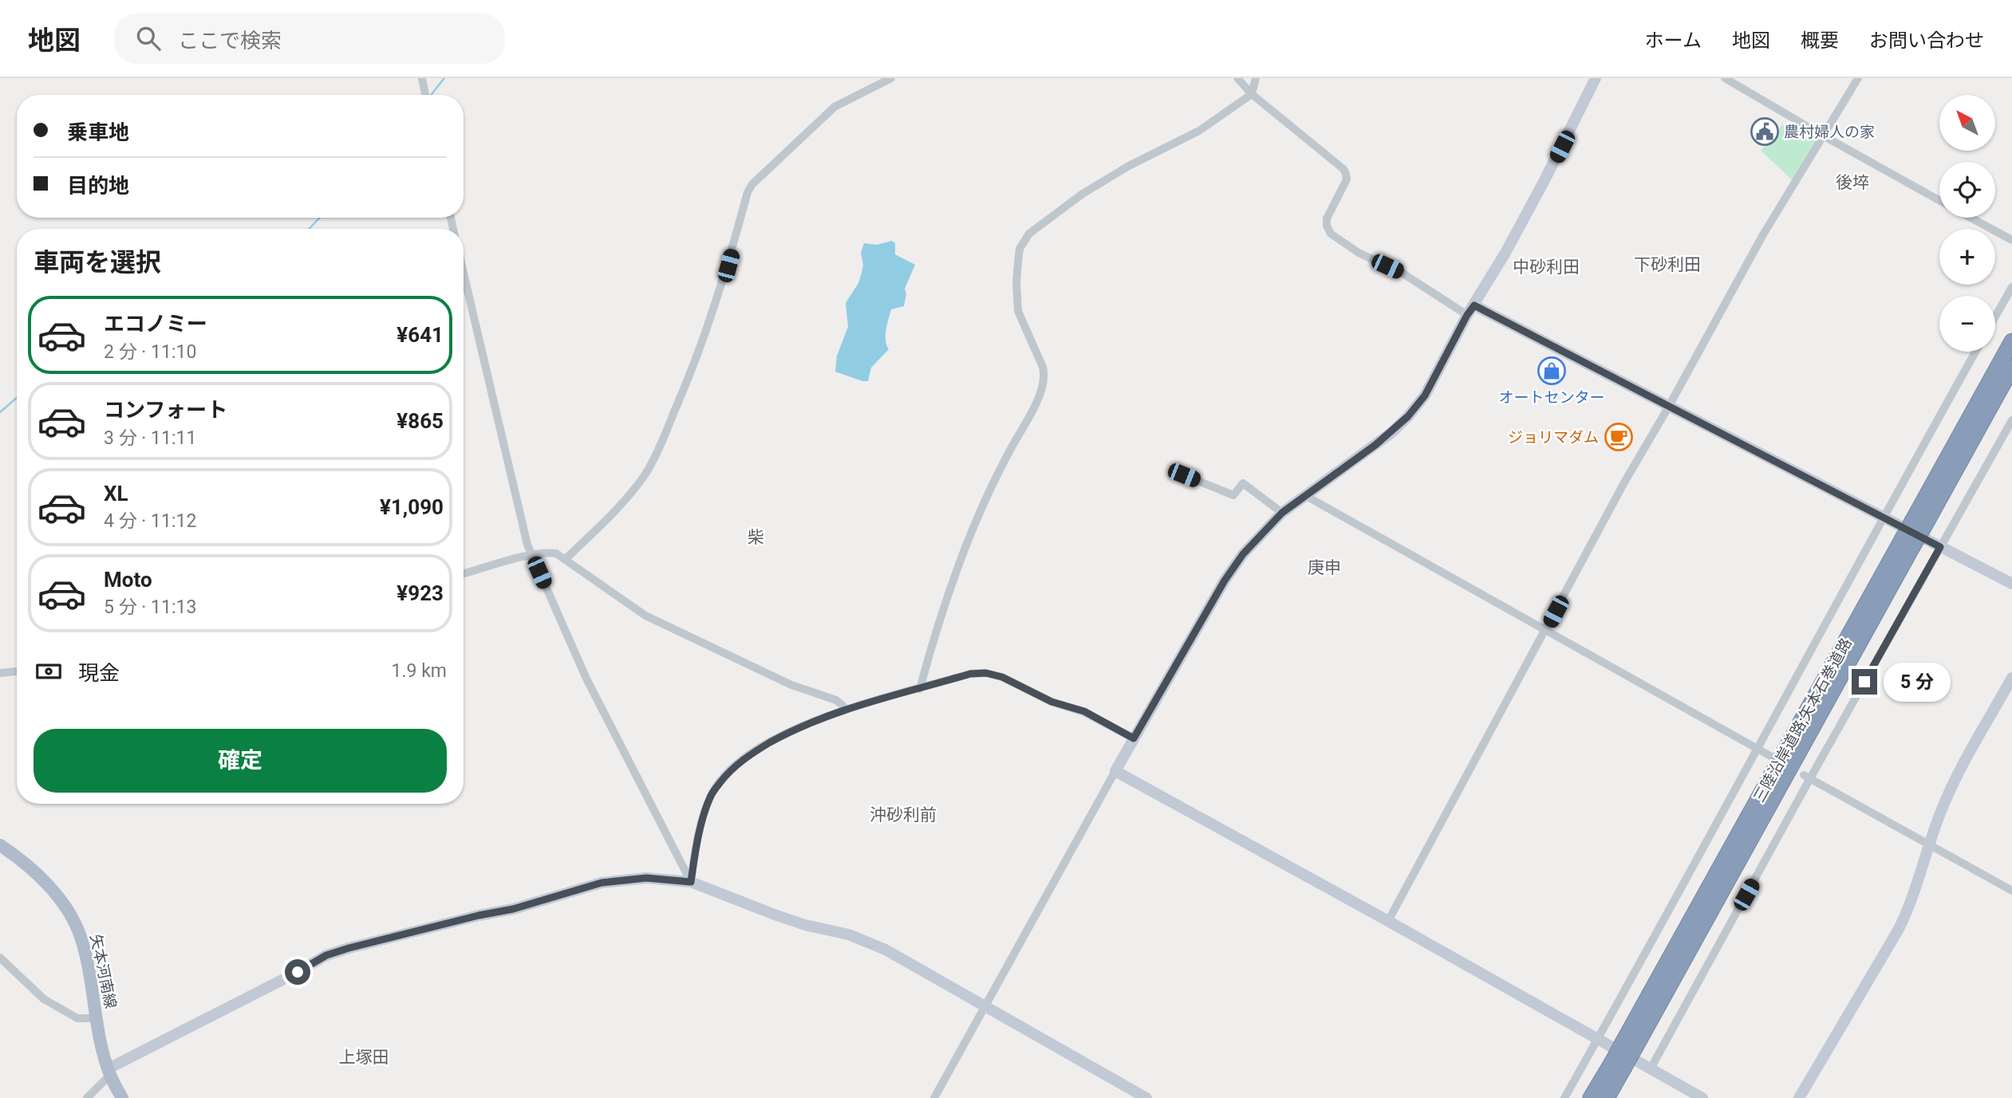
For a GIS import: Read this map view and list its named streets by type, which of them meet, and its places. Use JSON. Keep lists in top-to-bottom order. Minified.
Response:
{"streets":{"highway":["三陸沿岸道路;矢本石巻道路"],"main road":["矢本河南線"]},"districts":["後埣","下砂利田","中砂利田","柴","庚申","沖砂利前","上塚田"],"places":{"public building":["農村婦人の家"],"shop":["オートセンター"],"cafe":["ジョリマダム"]},"north":"top left","page":{"header":"地図","search":"ここで検索","nav":["ホーム","地図","概要","お問い合わせ"],"map_buttons":["+","−"],"banner":["乗車地","目的地"],"heading":"車両を選択","list":[{"name":"エコノミー","note":"2 分 · 11:10","value":"¥641"},{"name":"コンフォート","note":"3 分 · 11:11","value":"¥865"},{"name":"XL","note":"4 分 · 11:12","value":"¥1,090"},{"name":"Moto","note":"5 分 · 11:13","value":"¥923"}],"pay":["現金","1.9 km"],"bubble":"5 分","buttons":"確定"}}
